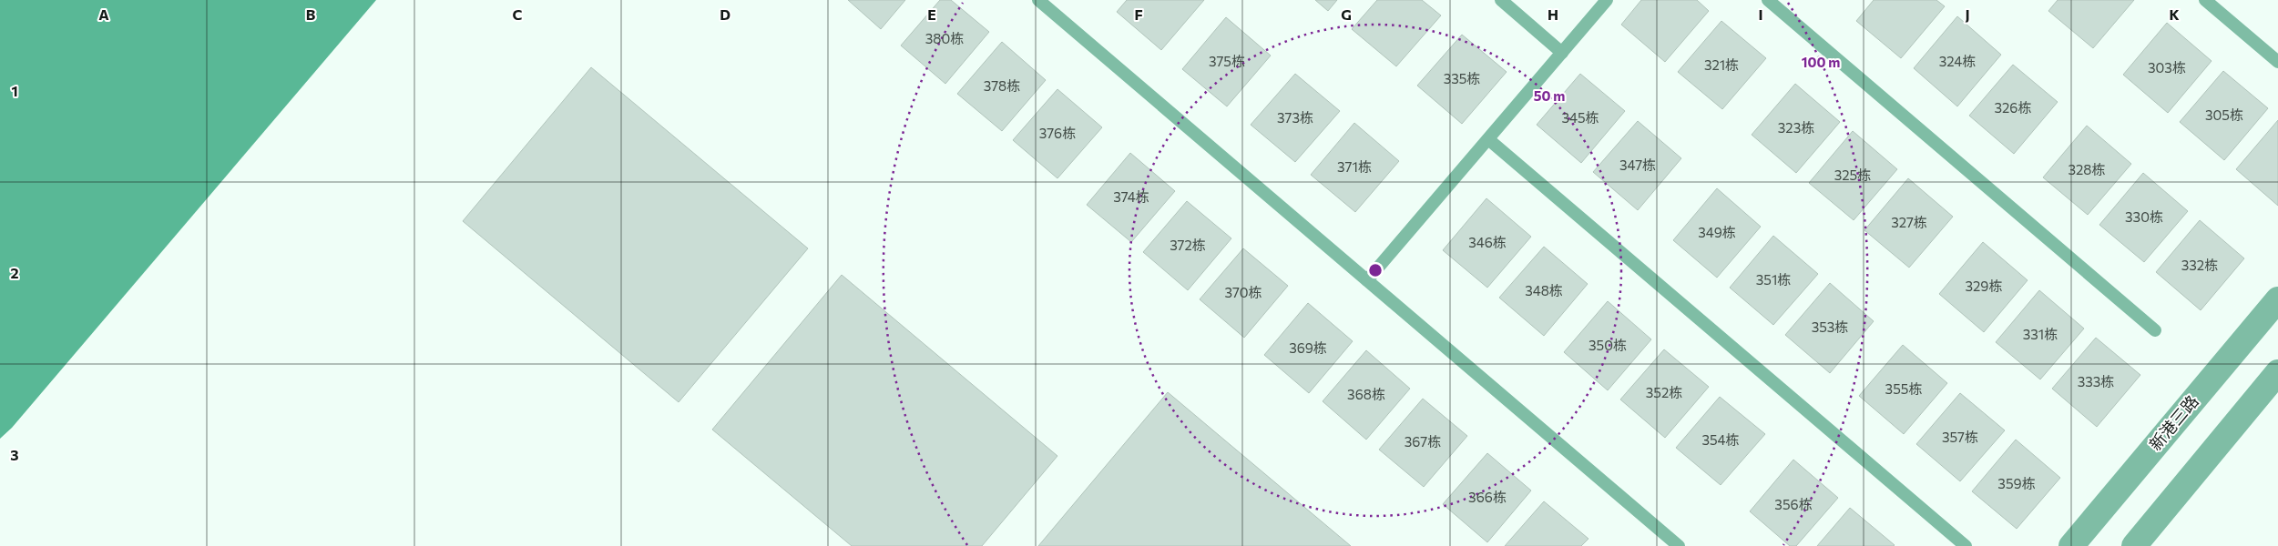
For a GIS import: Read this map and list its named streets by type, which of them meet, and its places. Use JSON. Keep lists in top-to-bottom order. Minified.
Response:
{"streets":{"street":["新港三路"]},"house_numbers":["380栋","375栋","324栋","321栋","303栋","335栋","378栋","326栋","305栋","373栋","345栋","323栋","376栋","347栋","371栋","328栋","325栋","374栋","330栋","327栋","349栋","346栋","372栋","332栋","351栋","329栋","348栋","370栋","353栋","331栋","350栋","369栋","333栋","355栋","352栋","368栋","357栋","354栋","367栋","359栋","366栋","356栋"],"grid":{"columns":["A","B","C","D","E","F","G","H","I","J","K"],"rows":["1","2","3"]},"rings":["100 m","50 m"]}
